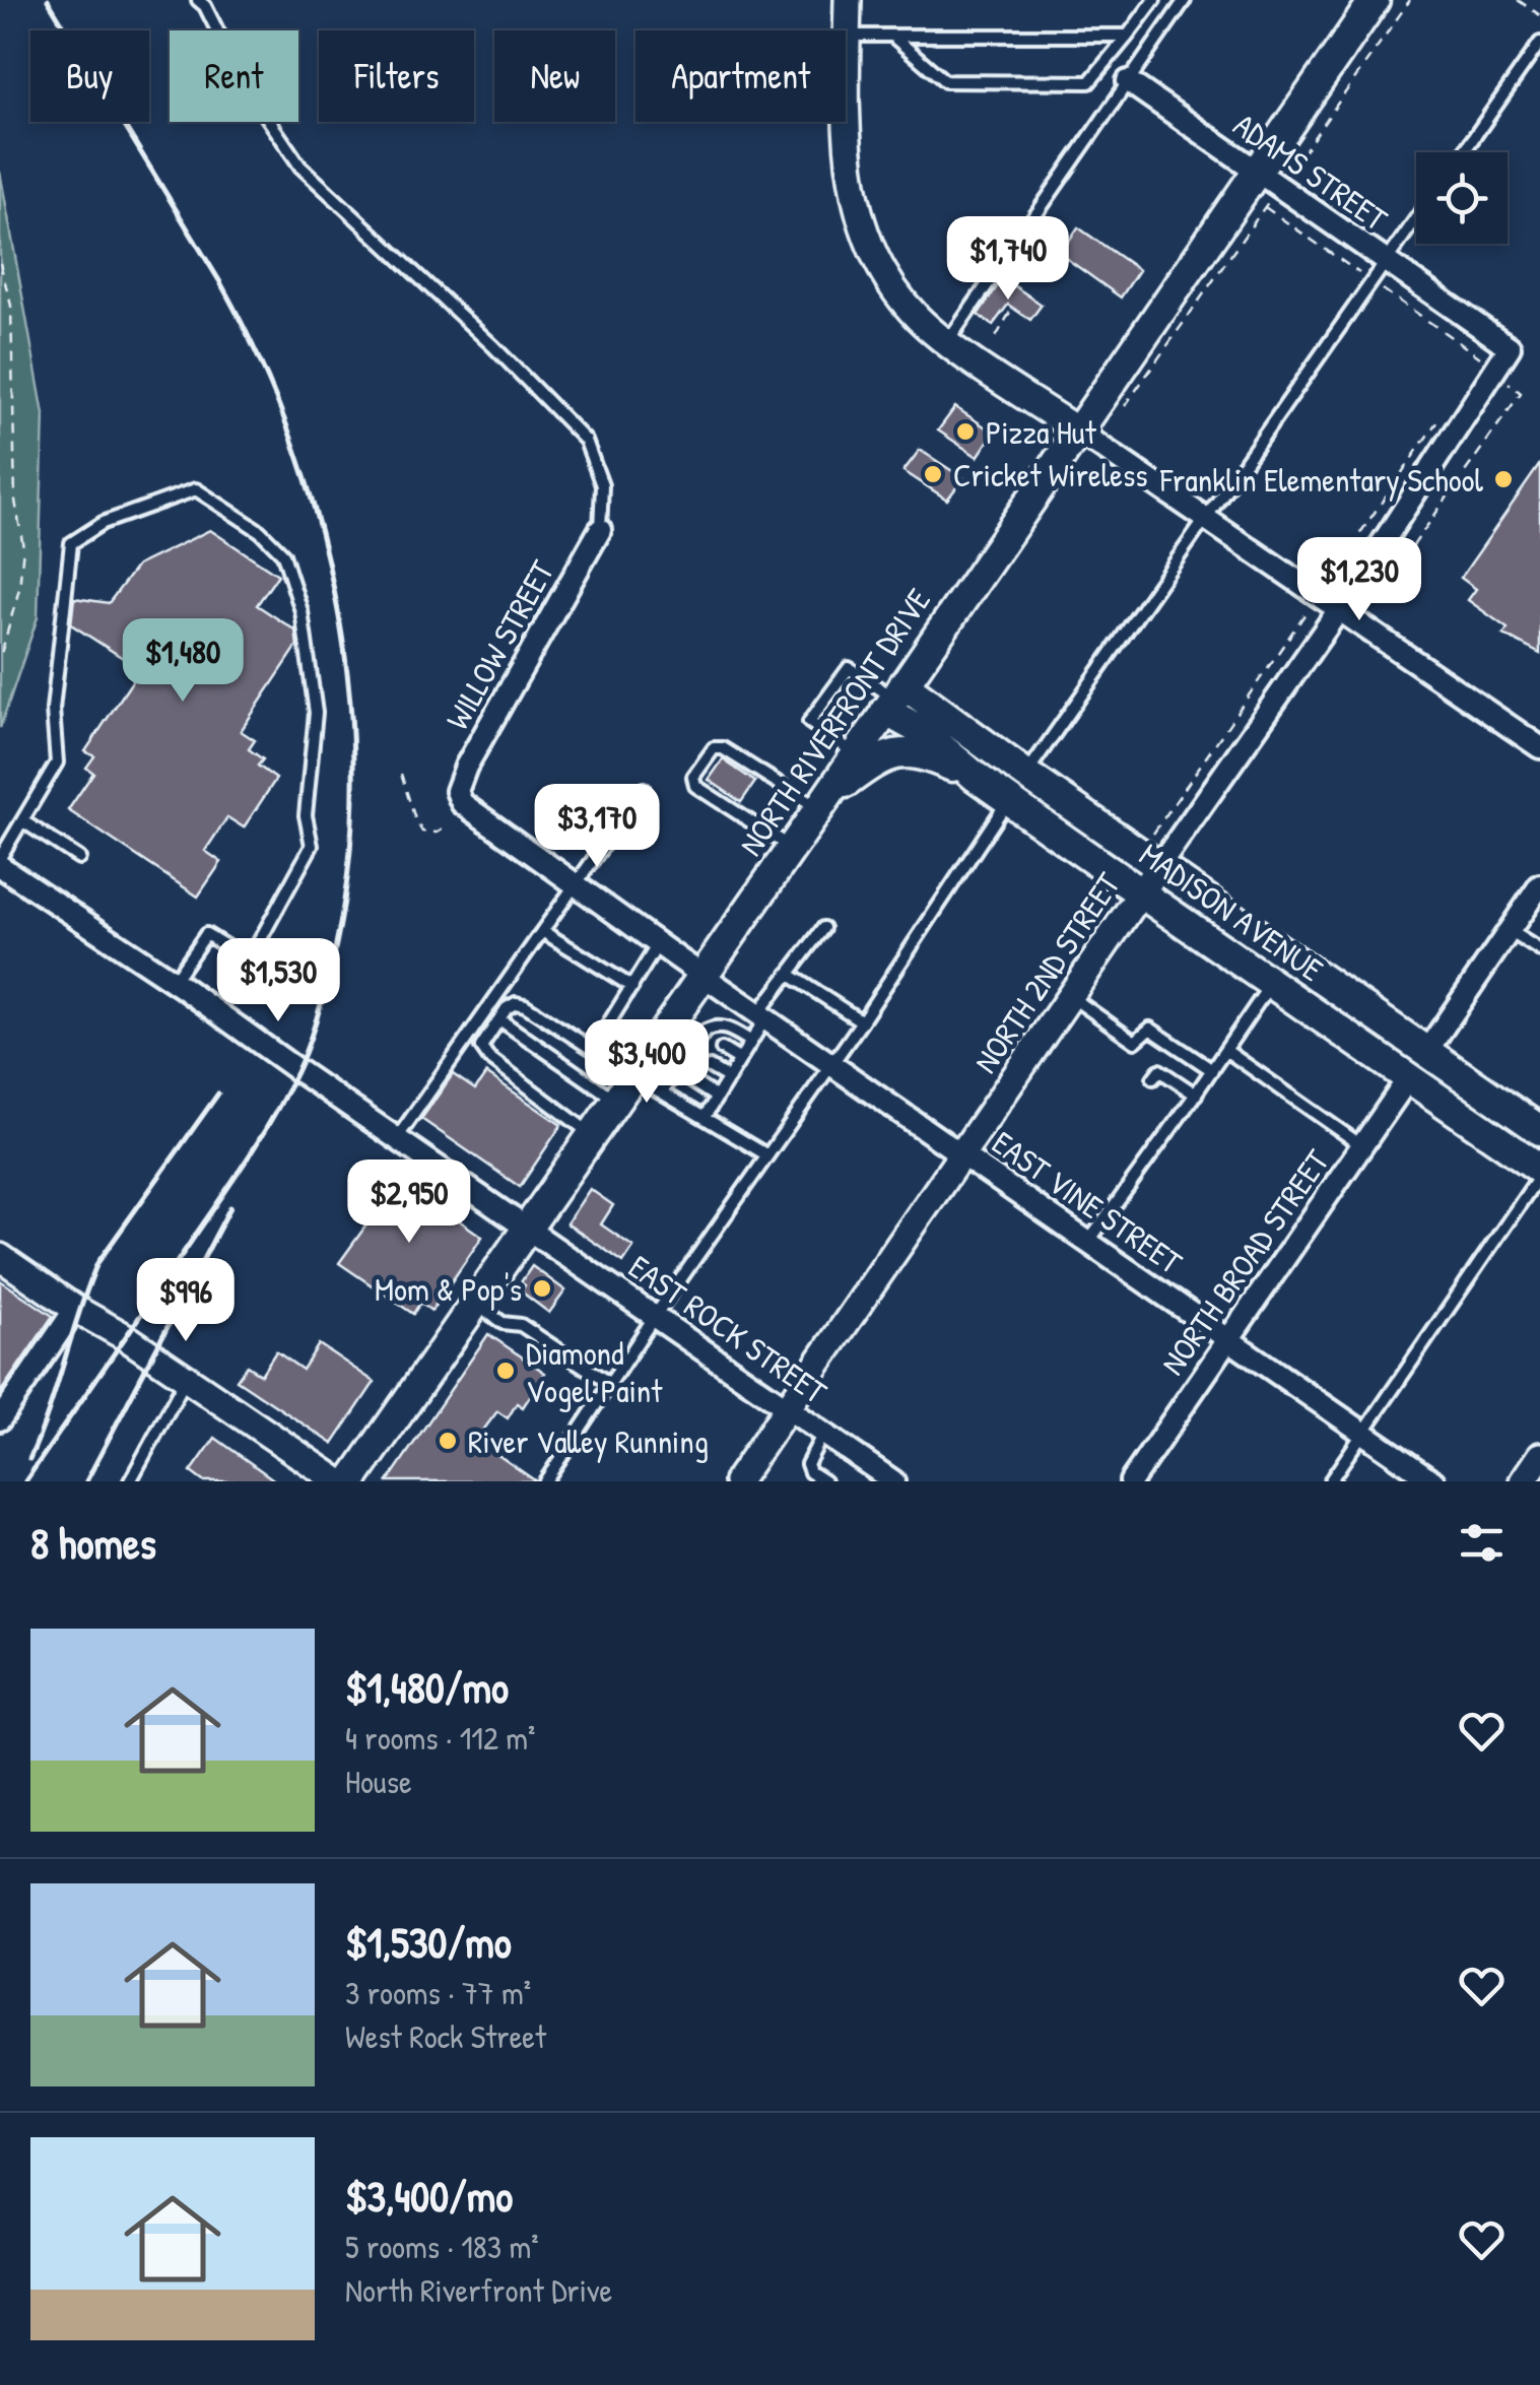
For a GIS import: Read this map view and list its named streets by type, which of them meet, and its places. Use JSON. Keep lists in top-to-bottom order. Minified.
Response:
{"streets":{"main road":["NORTH RIVERFRONT DRIVE","MADISON AVENUE"],"street":["ADAMS STREET","WILLOW STREET","NORTH 2ND STREET","EAST VINE STREET","NORTH BROAD STREET","EAST ROCK STREET"]},"crossings":[["ADAMS STREET","NORTH RIVERFRONT DRIVE"],["ADAMS STREET","NORTH 2ND STREET"],["WILLOW STREET","EAST VINE STREET"],["NORTH RIVERFRONT DRIVE","MADISON AVENUE"],["NORTH RIVERFRONT DRIVE","EAST VINE STREET"],["NORTH RIVERFRONT DRIVE","EAST ROCK STREET"],["MADISON AVENUE","NORTH 2ND STREET"],["MADISON AVENUE","NORTH BROAD STREET"],["NORTH 2ND STREET","EAST VINE STREET"],["NORTH 2ND STREET","EAST ROCK STREET"],["EAST VINE STREET","NORTH BROAD STREET"]],"places":["Pizza Hut","Cricket Wireless","Franklin Elementary School","Mom & Pop's","Diamond Vogel Paint","River Valley Running"],"page":{"chip":["Buy","Rent","Filters","New","Apartment"],"price":["$1,740","$1,230","$1,480","$3,170","$1,530","$3,400","$2,950","$996"],"heading":"8 homes","list":[{"name":"$1,480/mo","note":"4 rooms · 112 m² · House"},{"name":"$1,530/mo","note":"3 rooms · 77 m² · West Rock Street"},{"name":"$3,400/mo","note":"5 rooms · 183 m² · North Riverfront Drive"}]}}
